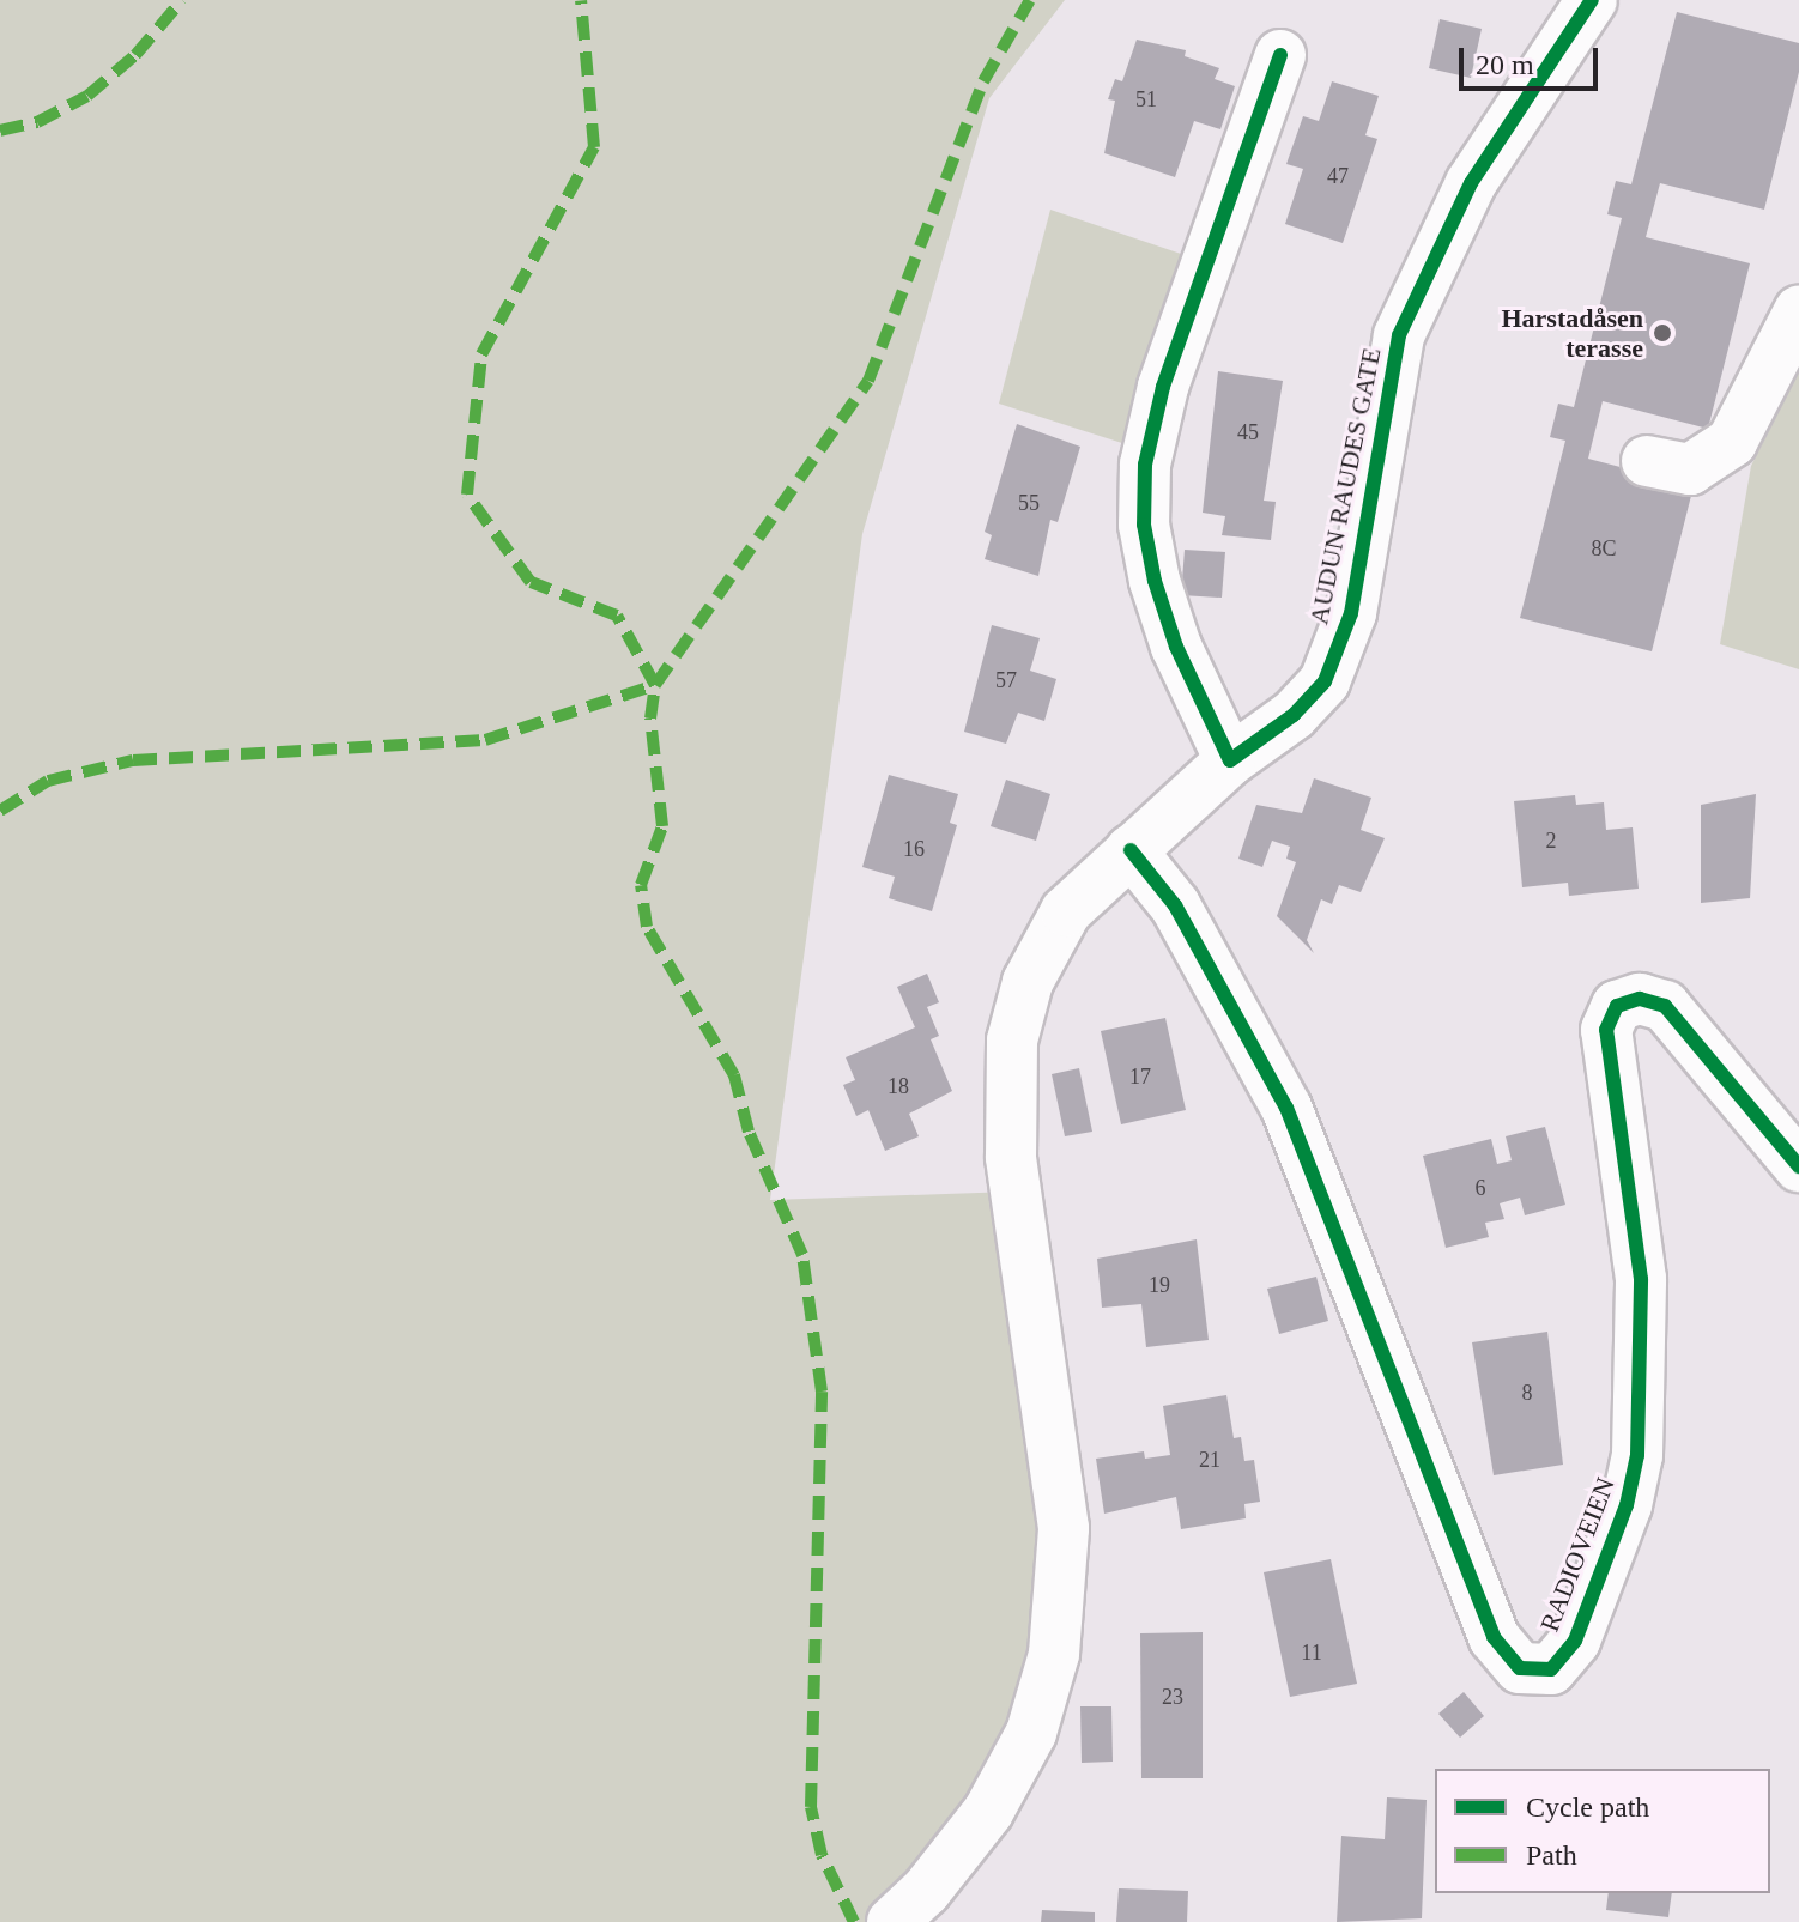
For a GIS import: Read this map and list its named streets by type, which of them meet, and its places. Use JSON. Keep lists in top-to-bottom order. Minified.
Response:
{"streets":{"street":["AUDUN RAUDES GATE","RADIOVEIEN"]},"places":["Harstadåsen terasse"],"house_numbers":["51","47","45","55","8C","57","2","16","17","18","6","19","8","21","11","23"],"legend":["Cycle path","Path"],"scale_bar":"20 m"}
